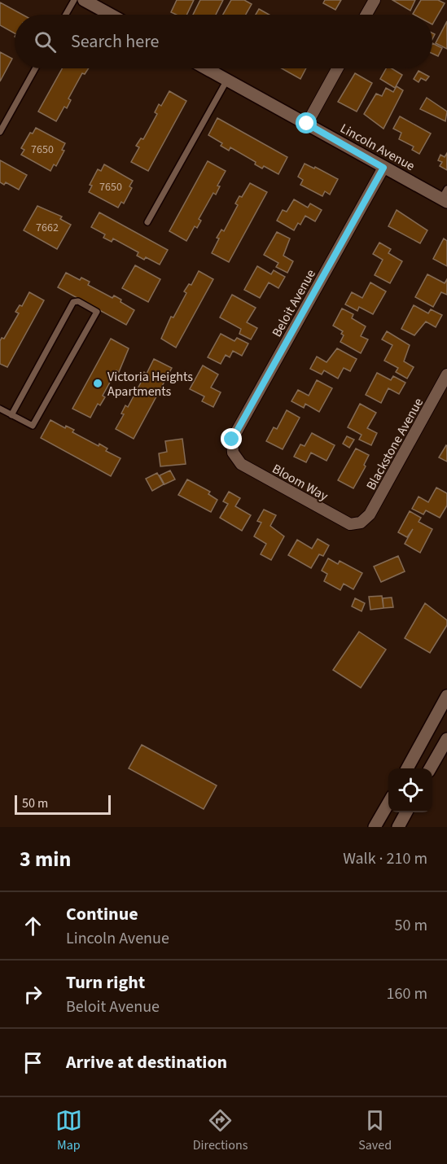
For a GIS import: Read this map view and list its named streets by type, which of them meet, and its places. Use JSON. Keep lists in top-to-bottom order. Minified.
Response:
{"streets":{"street":["Lincoln Avenue","Beloit Avenue","Blackstone Avenue","Bloom Way"]},"crossings":[["Lincoln Avenue","Beloit Avenue"],["Beloit Avenue","Bloom Way"],["Blackstone Avenue","Bloom Way"]],"places":["Victoria Heights Apartments"],"house_numbers":["7650","7650","7662"],"scale_bar":"50 m","page":{"search":"Search here","scale":"50 m","heading":["3 min","Walk · 210 m"],"list":[["Continue","Lincoln Avenue","50 m"],["Turn right","Beloit Avenue","160 m"],"Arrive at destination"],"nav":["Map","Directions","Saved"]}}
